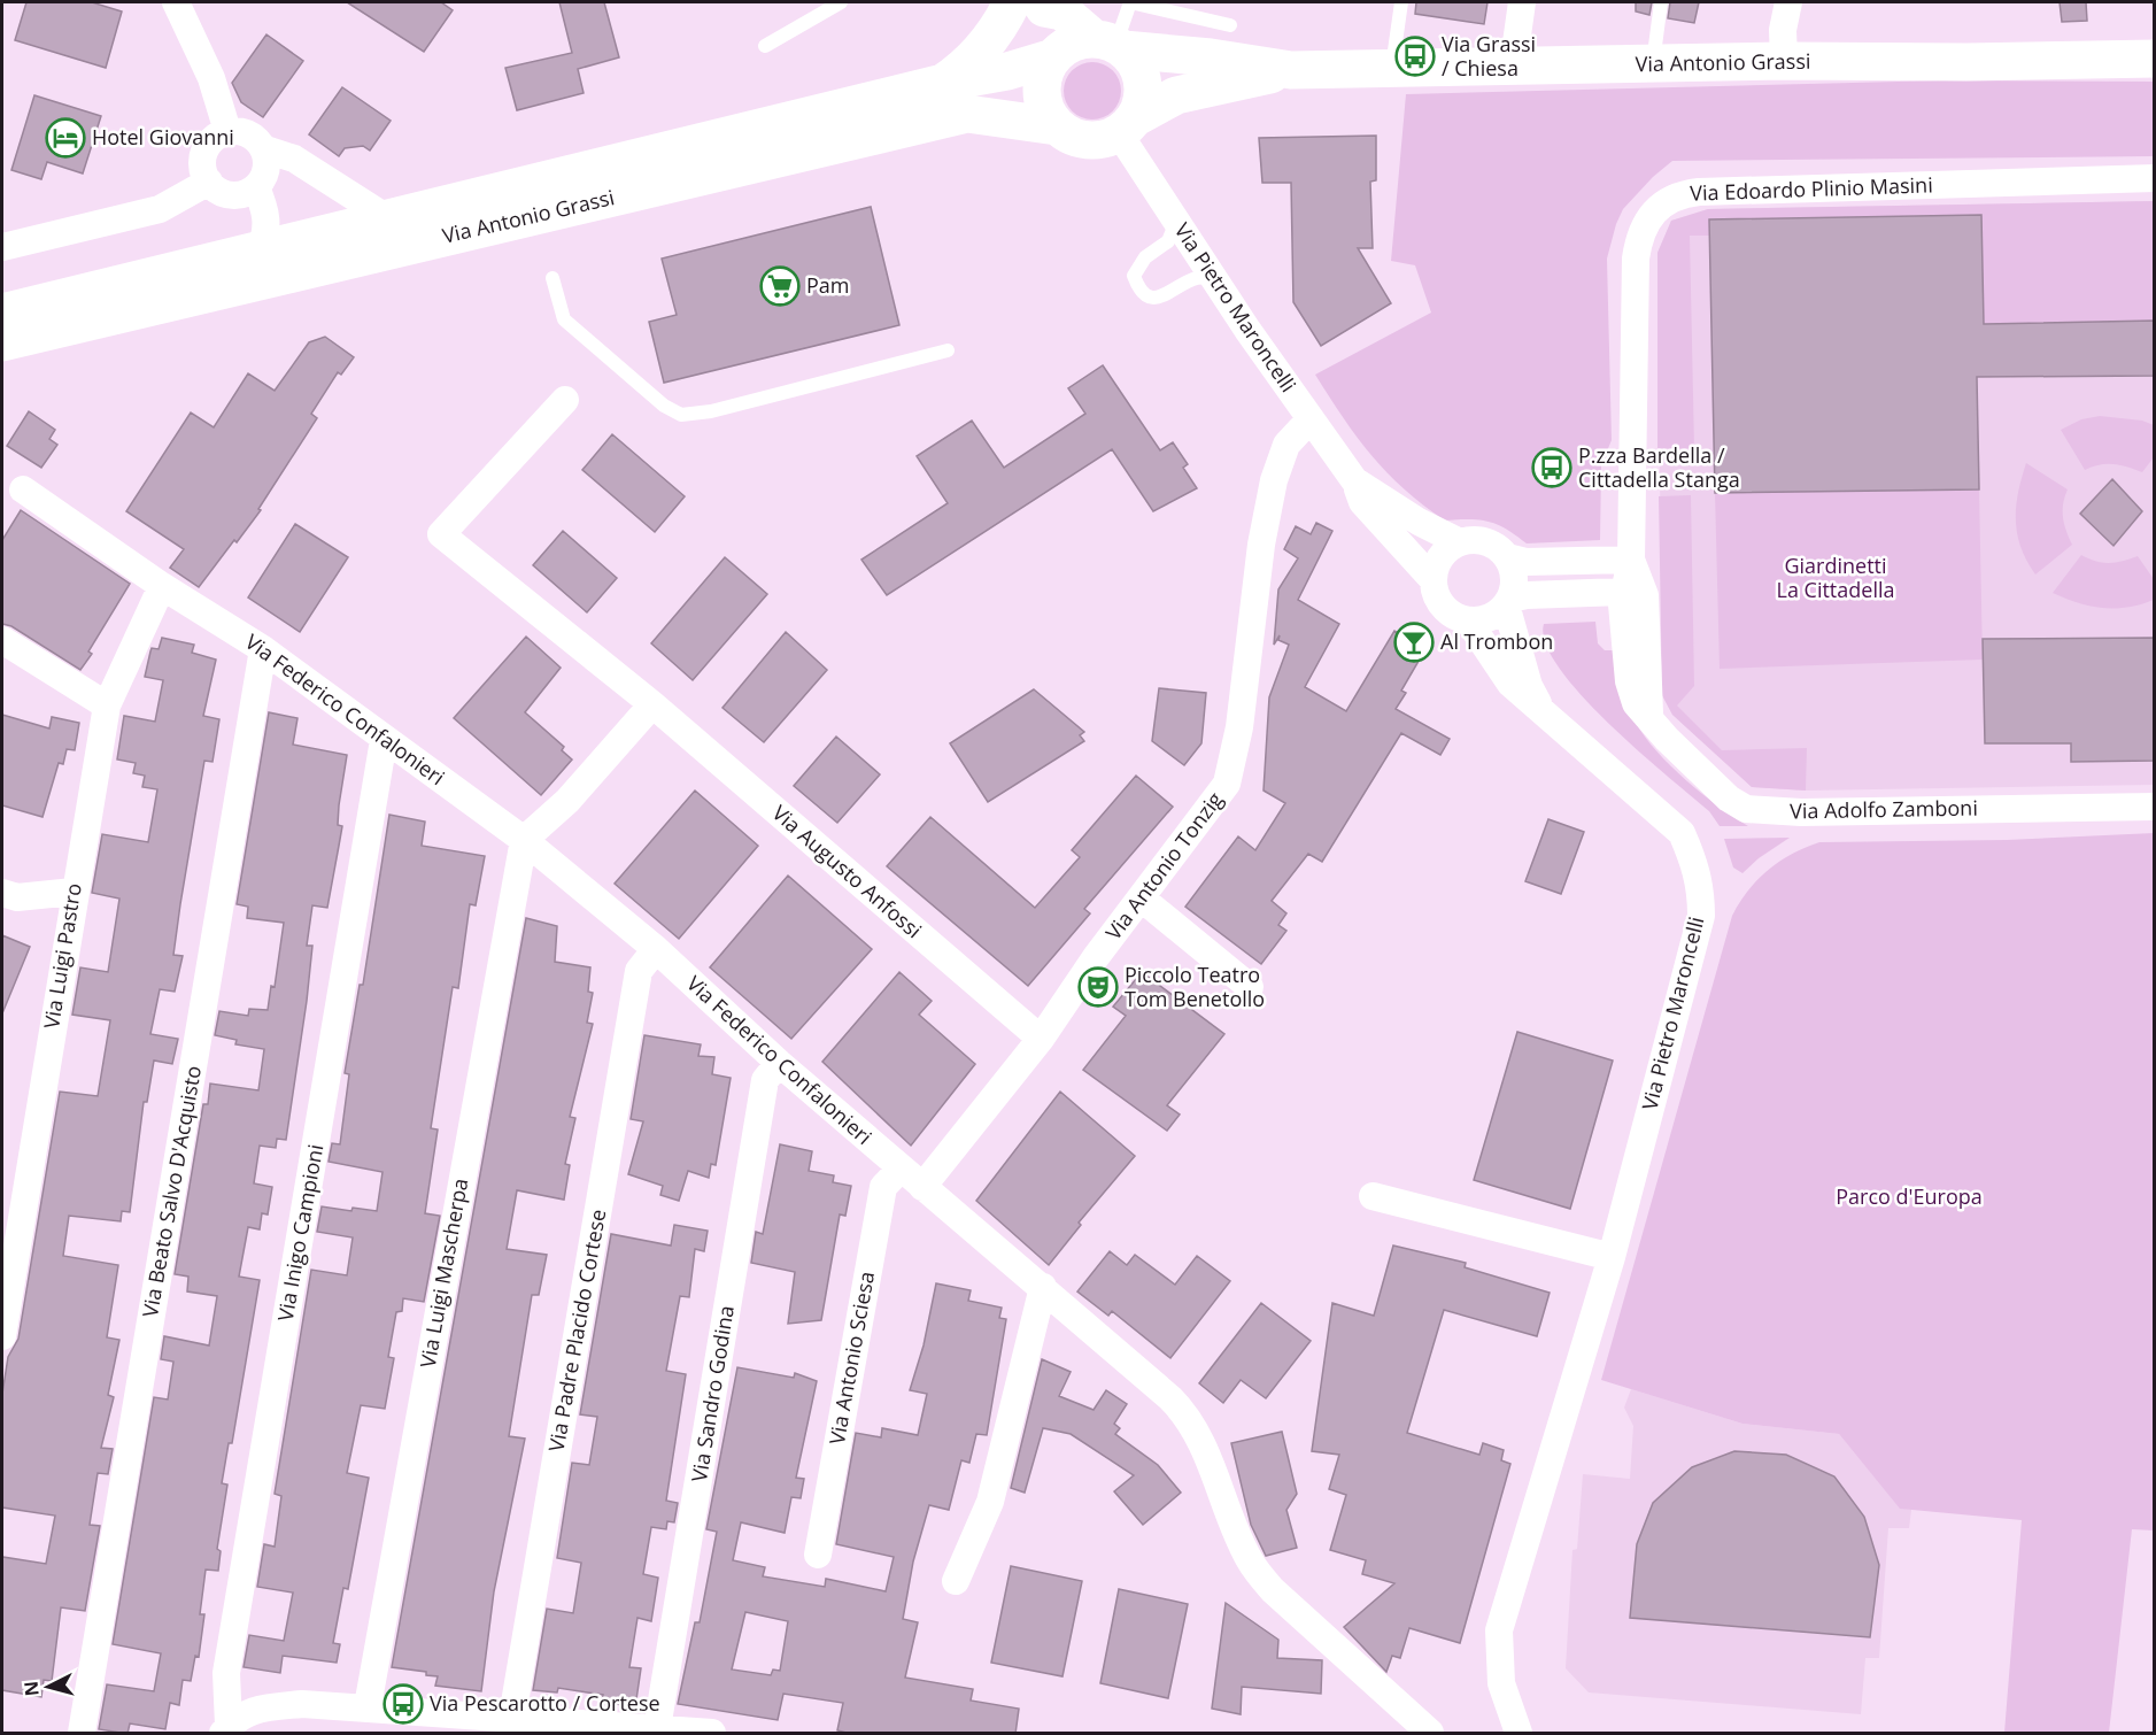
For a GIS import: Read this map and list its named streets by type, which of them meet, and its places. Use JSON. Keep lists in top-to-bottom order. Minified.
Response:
{"streets":{"street":["Via Antonio Grassi","Via Edoardo Plinio Masini","Via Pietro Maroncelli","Via Federico Confalonieri","Via Adolfo Zamboni","Via Antonio Tonzig","Via Augusto Anfossi","Via Luigi Pastro","Via Beato Salvo D'Acquisto","Via Inigo Campioni","Via Luigi Mascherpa","Via Padre Placido Cortese","Via Antonio Sciesa","Via Sandro Godina"]},"crossings":[["Via Antonio Grassi","Via Pietro Maroncelli"],["Via Edoardo Plinio Masini","Via Adolfo Zamboni"],["Via Pietro Maroncelli","Via Antonio Tonzig"],["Via Federico Confalonieri","Via Antonio Tonzig"],["Via Federico Confalonieri","Via Luigi Pastro"],["Via Federico Confalonieri","Via Beato Salvo D'Acquisto"],["Via Federico Confalonieri","Via Inigo Campioni"],["Via Federico Confalonieri","Via Luigi Mascherpa"],["Via Federico Confalonieri","Via Padre Placido Cortese"],["Via Federico Confalonieri","Via Antonio Sciesa"],["Via Federico Confalonieri","Via Sandro Godina"],["Via Antonio Tonzig","Via Augusto Anfossi"]],"parks":["Giardinetti La Cittadella","Parco d'Europa"],"places":{"bus stop":["Via Grassi / Chiesa","P.zza Bardella / Cittadella Stanga","Via Pescarotto / Cortese"],"hotel":["Hotel Giovanni"],"supermarket":["Pam"],"bar":["Al Trombon"],"theatre":["Piccolo Teatro Tom Benetollo"]},"north":"left"}
